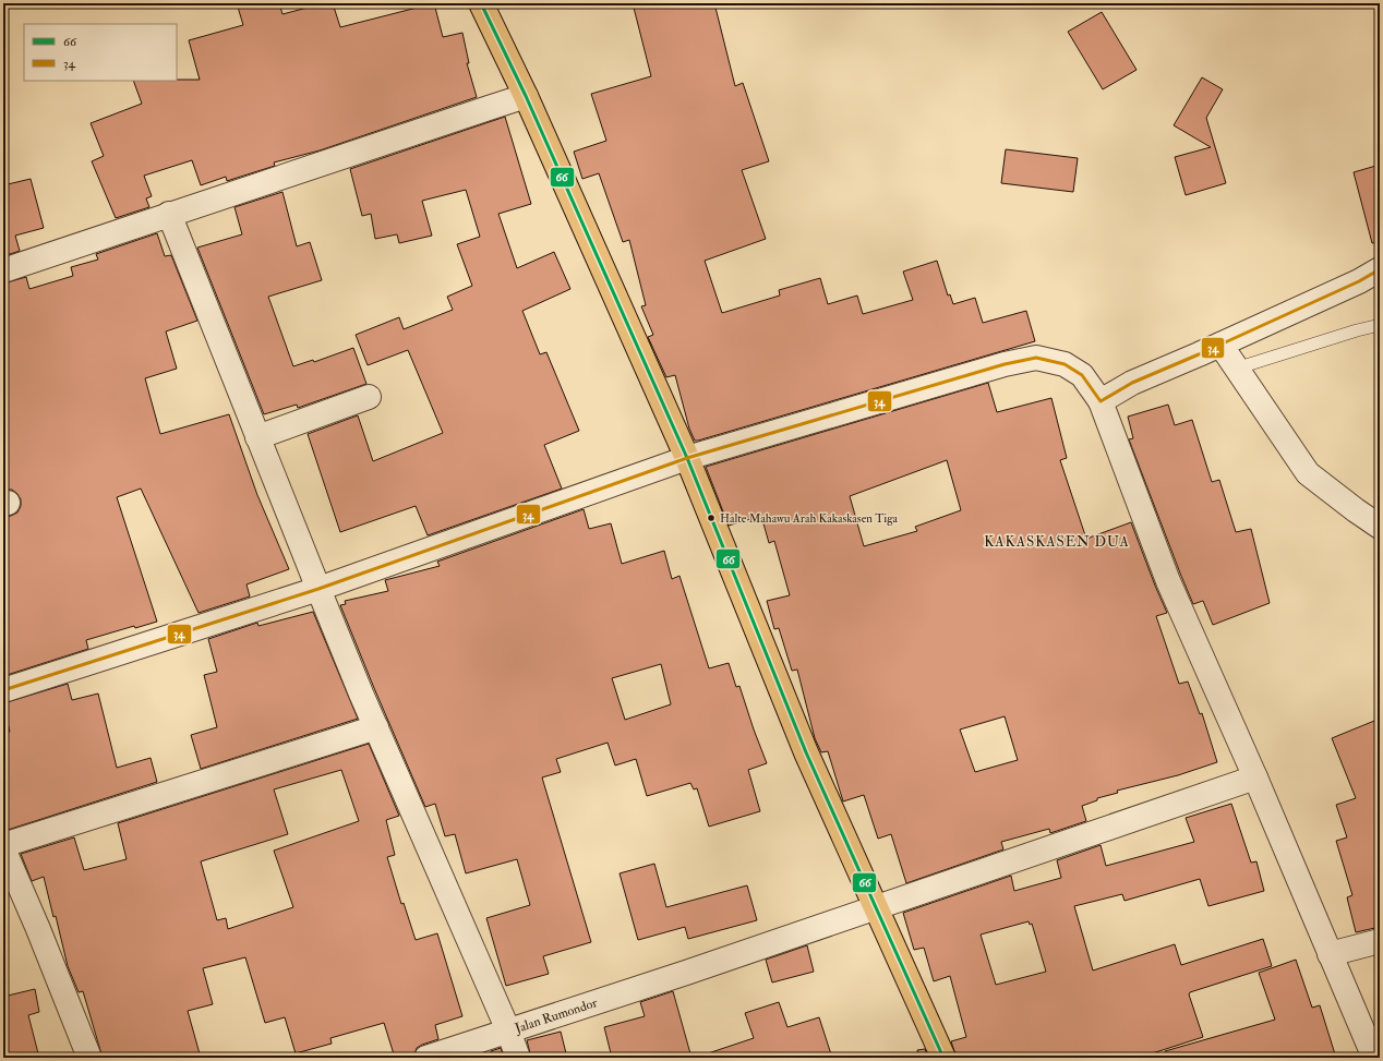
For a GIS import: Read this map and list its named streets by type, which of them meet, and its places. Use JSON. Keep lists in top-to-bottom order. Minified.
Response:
{"streets":{"street":["Jalan Rumondor"]},"districts":["KAKASKASEN DUA"],"places":["Halte Mahawu Arah Kakaskasen Tiga"],"lines":["transit line 66","transit line 34"],"legend":["66","34"]}
